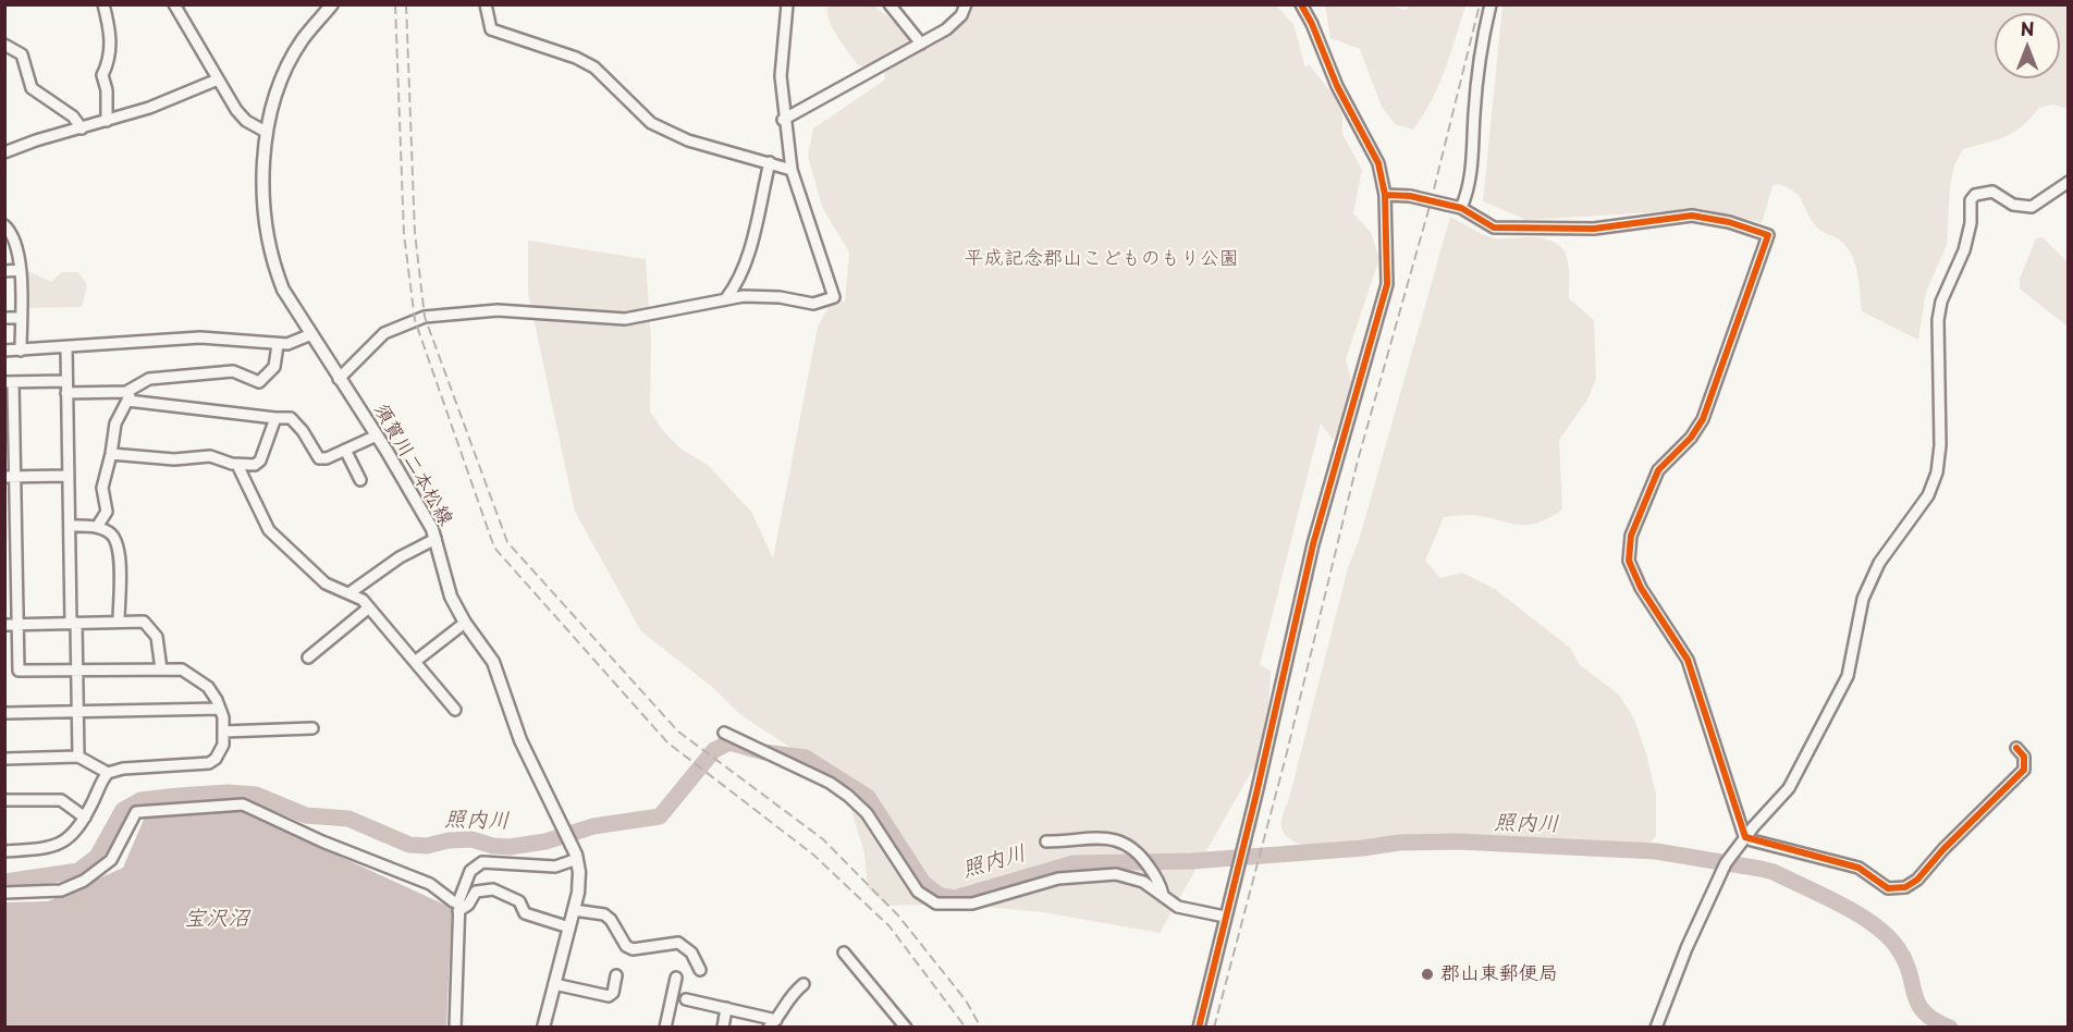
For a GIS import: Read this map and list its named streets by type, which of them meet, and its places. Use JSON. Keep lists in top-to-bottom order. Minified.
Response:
{"streets":{"main road":["須賀川二本松線"]},"water":["照内川","宝沢沼"],"parks":["平成記念郡山こどものもり公園"],"places":["郡山東郵便局"],"north":"top"}
